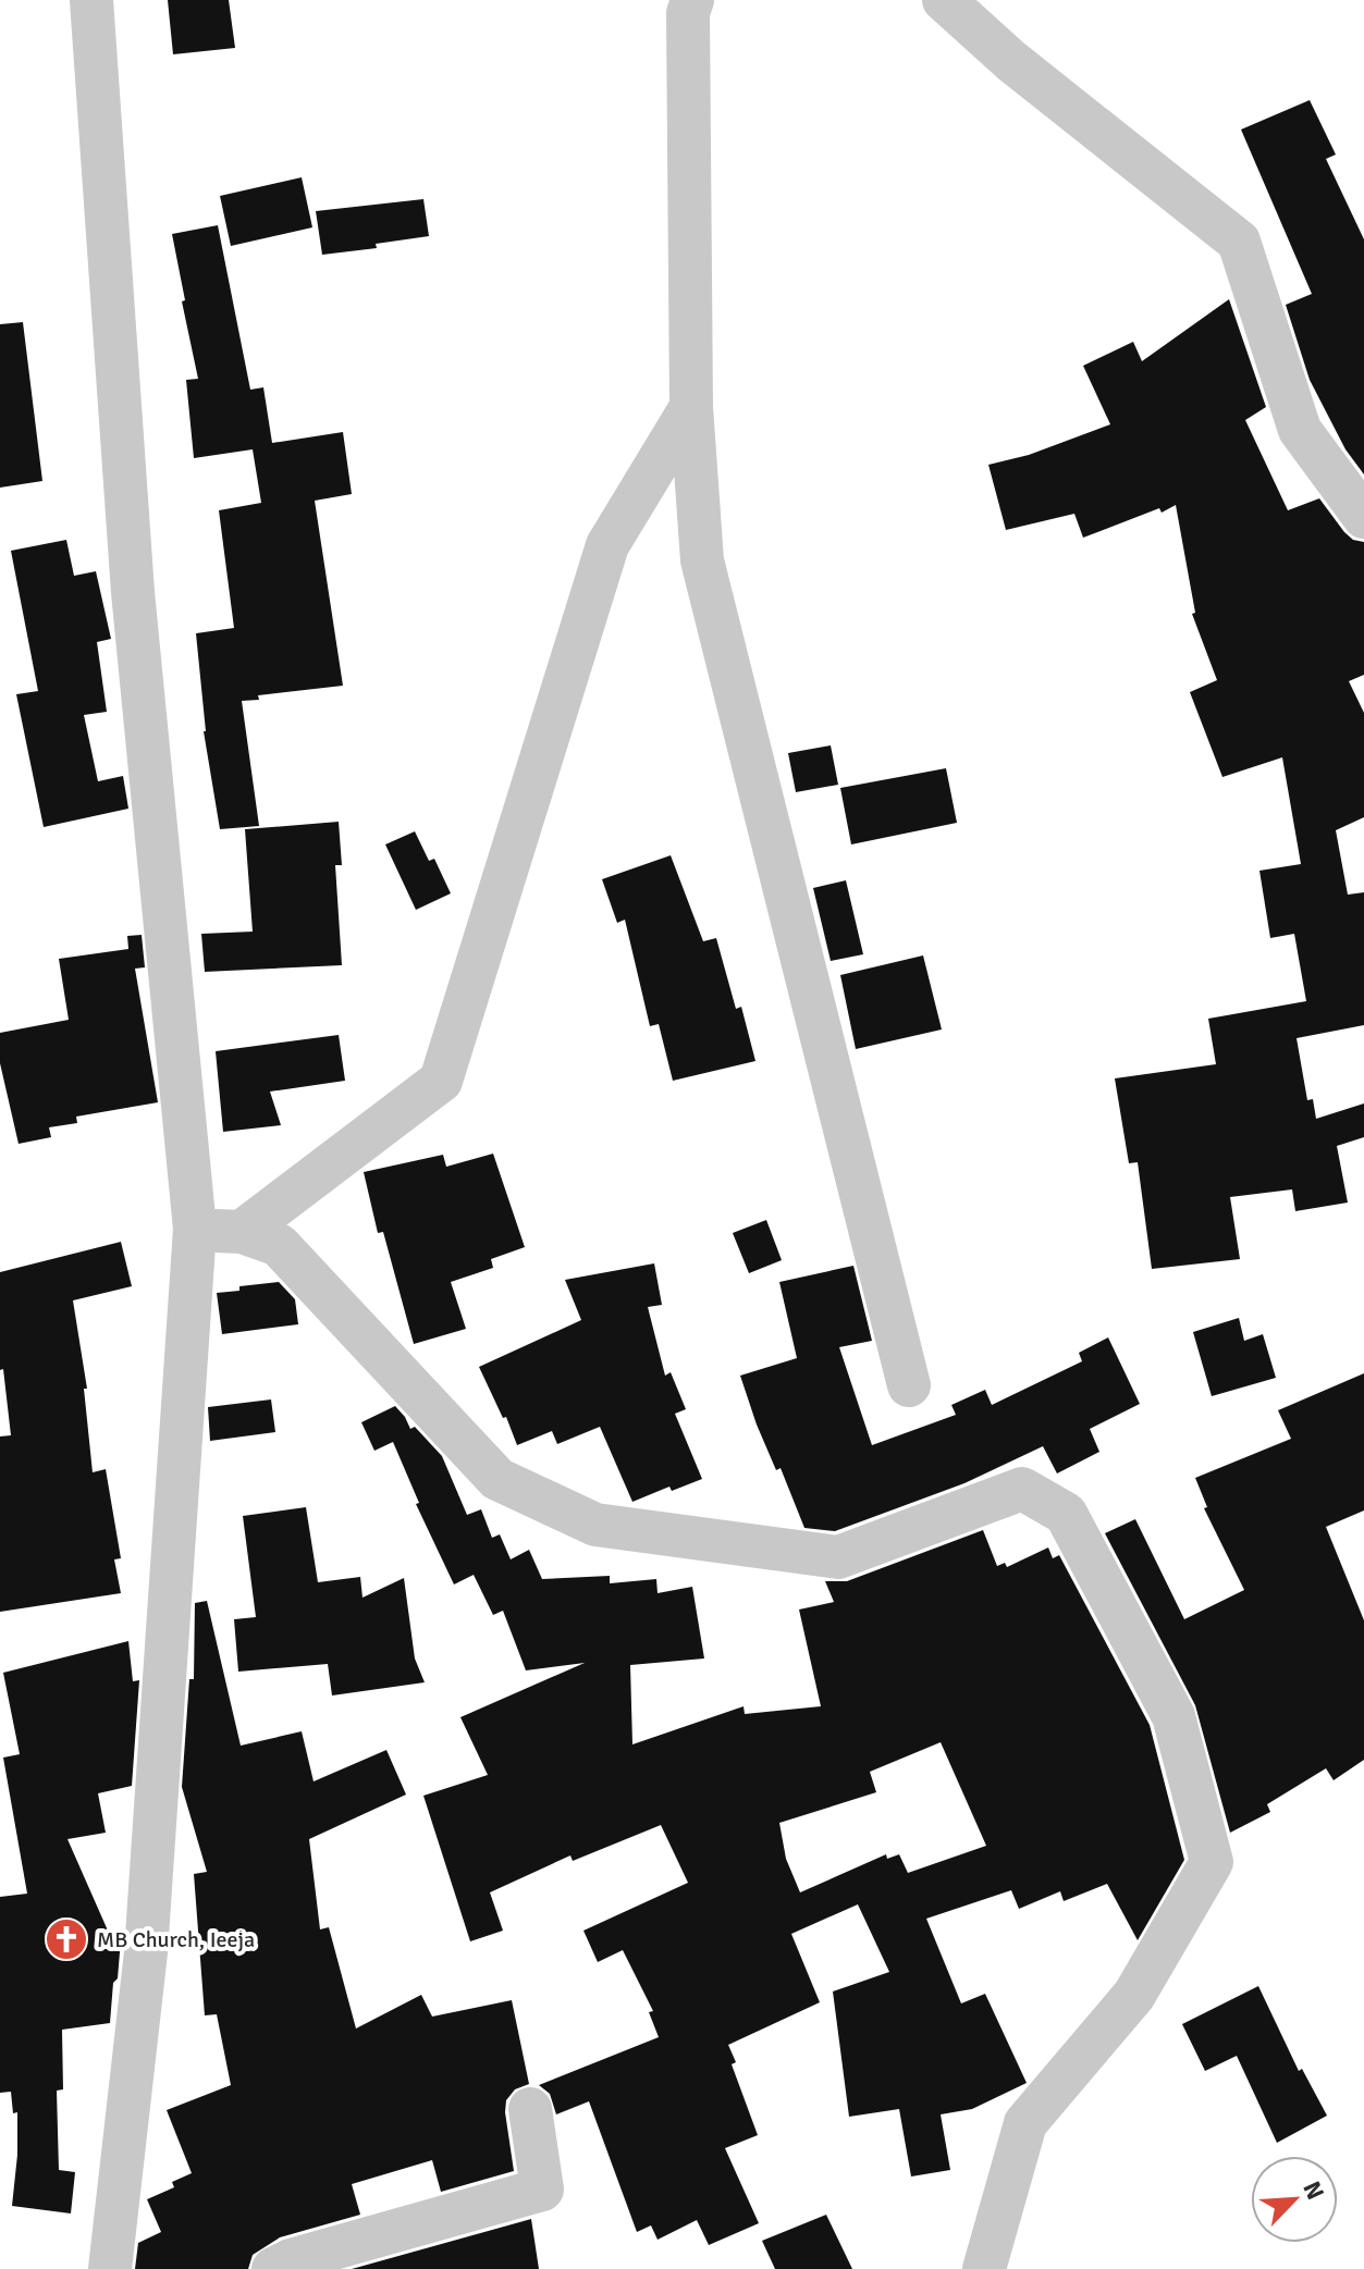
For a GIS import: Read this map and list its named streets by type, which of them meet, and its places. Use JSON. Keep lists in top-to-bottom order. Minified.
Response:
{"places":{"church":["MB Church, Ieeja"]},"north":"top right"}
